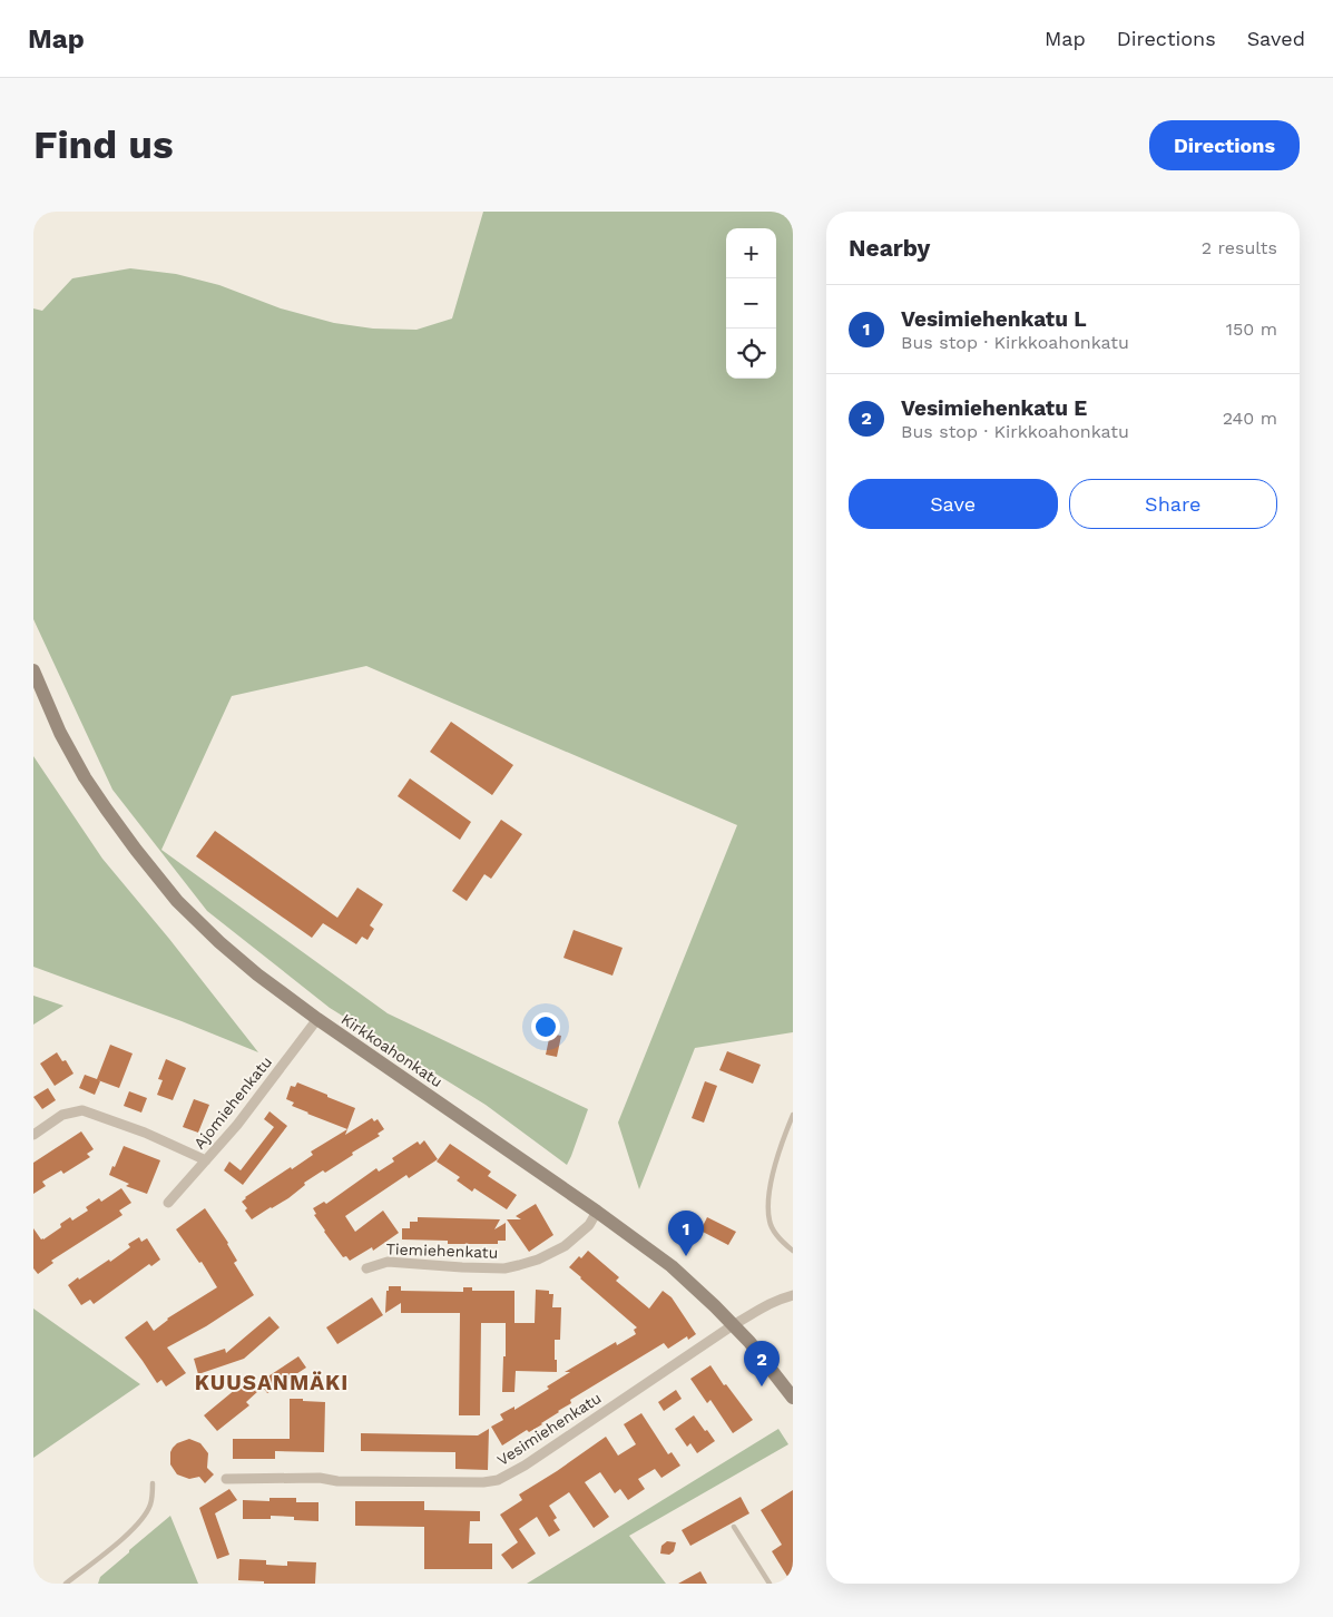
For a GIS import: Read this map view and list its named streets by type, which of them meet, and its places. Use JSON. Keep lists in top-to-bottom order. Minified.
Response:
{"streets":{"street":["Kirkkoahonkatu","Ajomiehenkatu","Tiemiehenkatu","Vesimiehenkatu"]},"crossings":[["Kirkkoahonkatu","Ajomiehenkatu"],["Kirkkoahonkatu","Tiemiehenkatu"],["Kirkkoahonkatu","Vesimiehenkatu"]],"districts":["KUUSANMÄKI"],"page":{"header":"Map","nav":["Map","Directions","Saved"],"buttons":["Directions",["Save","Share"]],"title":"Find us","heading":["Nearby","2 results"],"map_buttons":["+","−"],"list":[{"mark":"1","name":"Vesimiehenkatu L","note":"Bus stop · Kirkkoahonkatu","value":"150 m"},{"mark":"2","name":"Vesimiehenkatu E","note":"Bus stop · Kirkkoahonkatu","value":"240 m"}],"pins":["1","2"]}}
